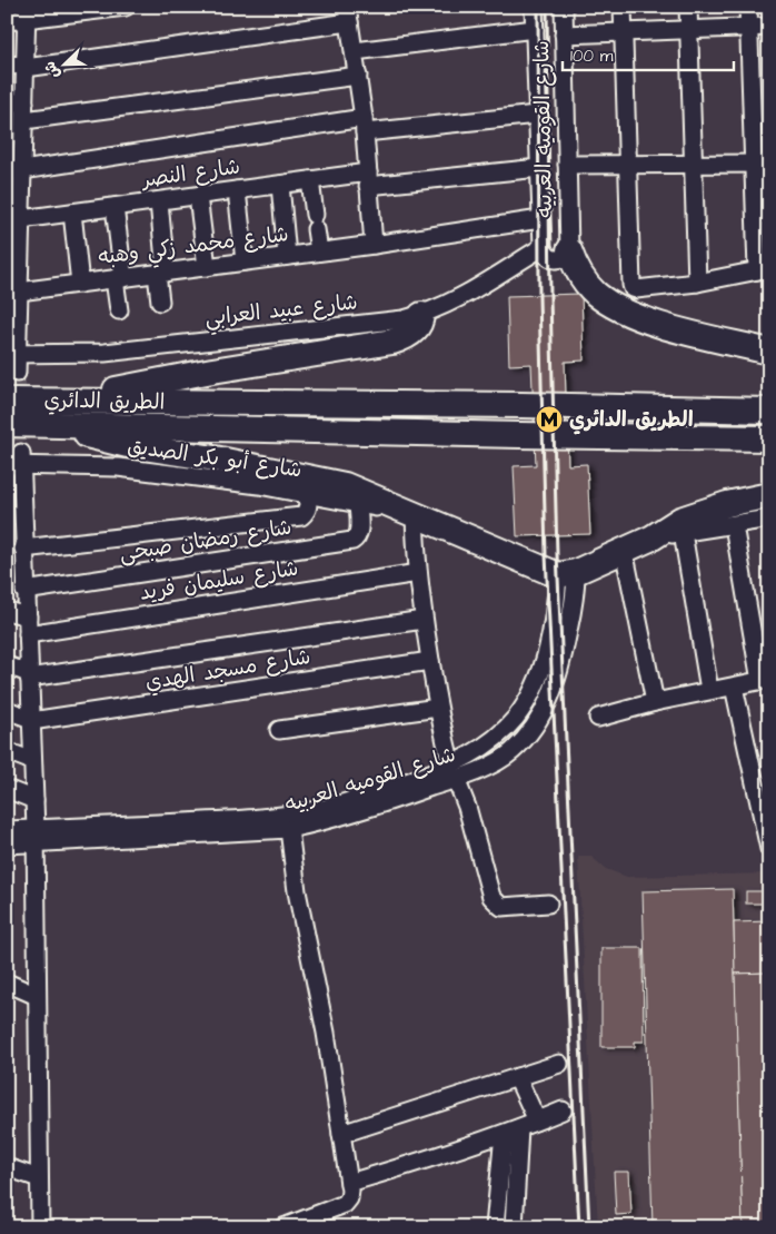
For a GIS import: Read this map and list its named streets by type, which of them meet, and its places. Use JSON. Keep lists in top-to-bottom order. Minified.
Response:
{"streets":{"highway":["الطريق الدائري"],"street":["شارع القوميه العربيه","شارع النصر","شارع محمد زكي وهبه","شارع عبيد العرابي","شارع أبو بكر الصديق","شارع رمضان صبحى","شارع سليمان فريد","شارع مسجد الهدي"]},"crossings":[["شارع القوميه العربيه","شارع النصر"],["شارع القوميه العربيه","شارع محمد زكي وهبه"],["شارع القوميه العربيه","شارع عبيد العرابي"],["شارع أبو بكر الصديق","شارع رمضان صبحى"]],"places":{"metro station":["الطريق الدائري"]},"scale_bar":"100 m","north":"bottom left"}
